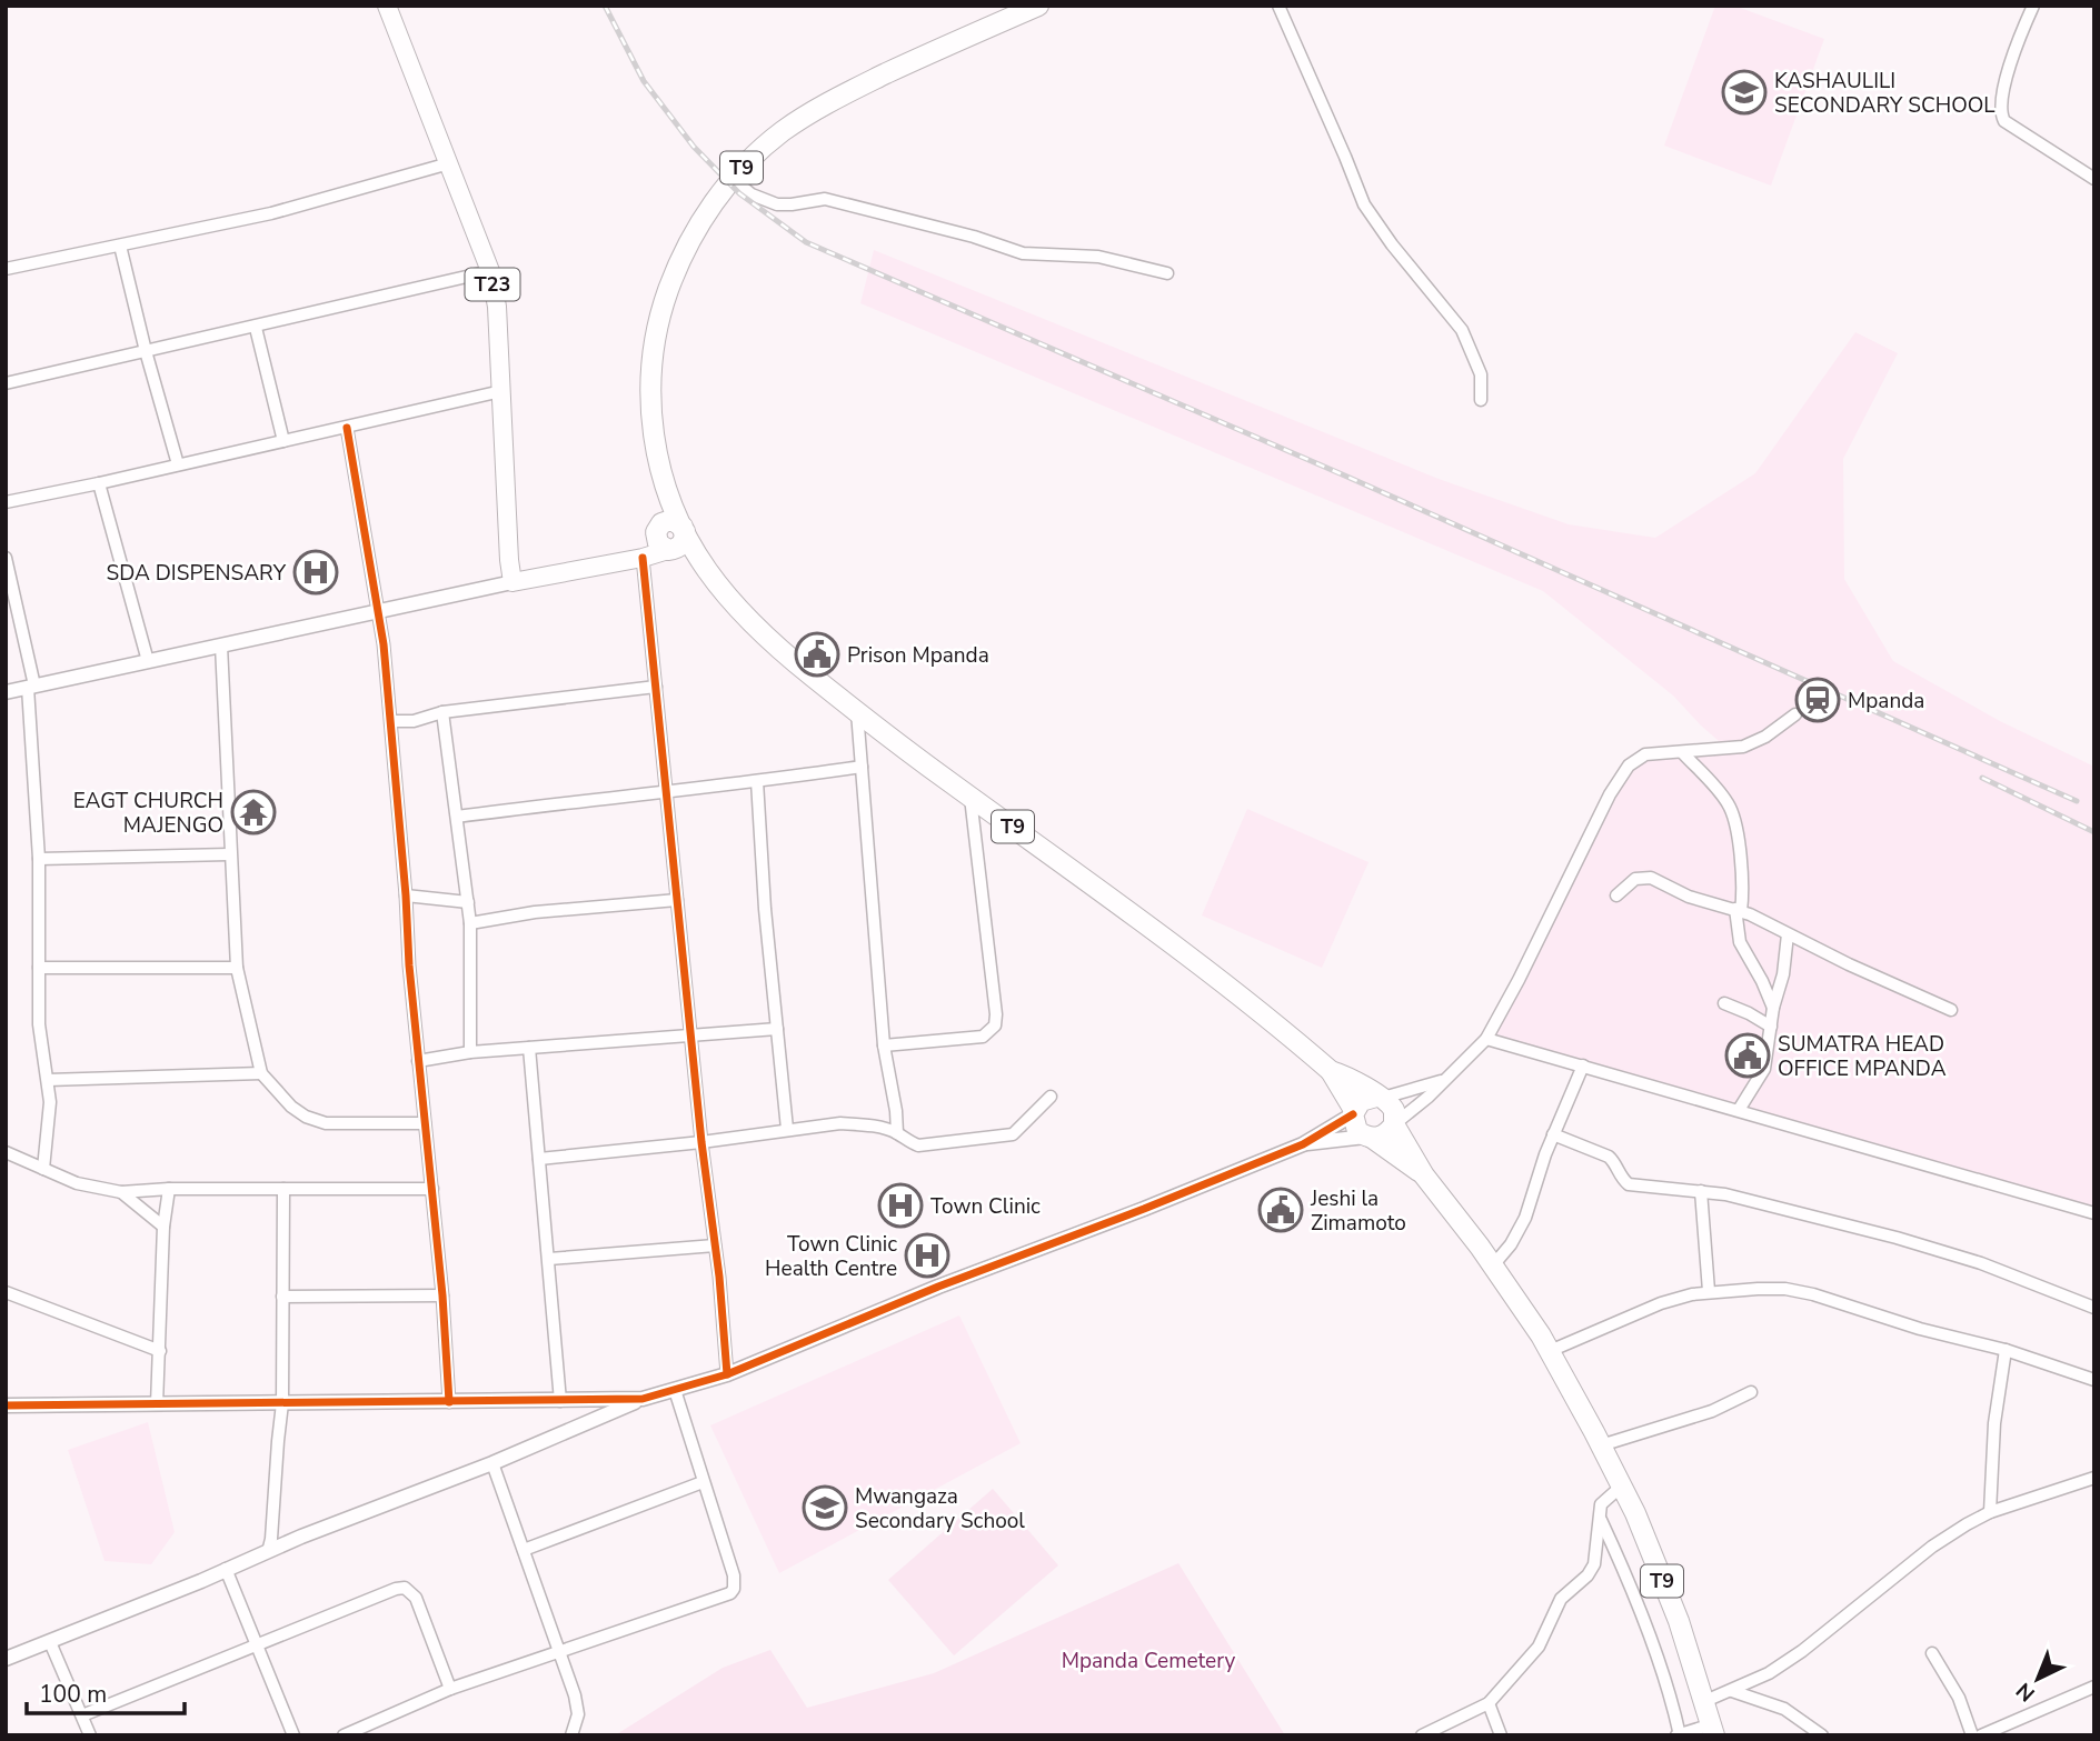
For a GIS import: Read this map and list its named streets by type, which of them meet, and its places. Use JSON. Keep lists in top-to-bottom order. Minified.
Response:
{"streets":{"highway":["T9"],"main road":["T23"]},"parks":["Mpanda Cemetery"],"places":{"school or university":["KASHAULILI SECONDARY SCHOOL","Mwangaza Secondary School"],"hospital":["SDA DISPENSARY","Town Clinic","Town Clinic Health Centre"],"public building":["Prison Mpanda","SUMATRA HEAD OFFICE MPANDA","Jeshi la Zimamoto"],"station":["Mpanda"],"temple":["EAGT CHURCH MAJENGO"]},"scale_bar":"100 m","north":"bottom left"}
